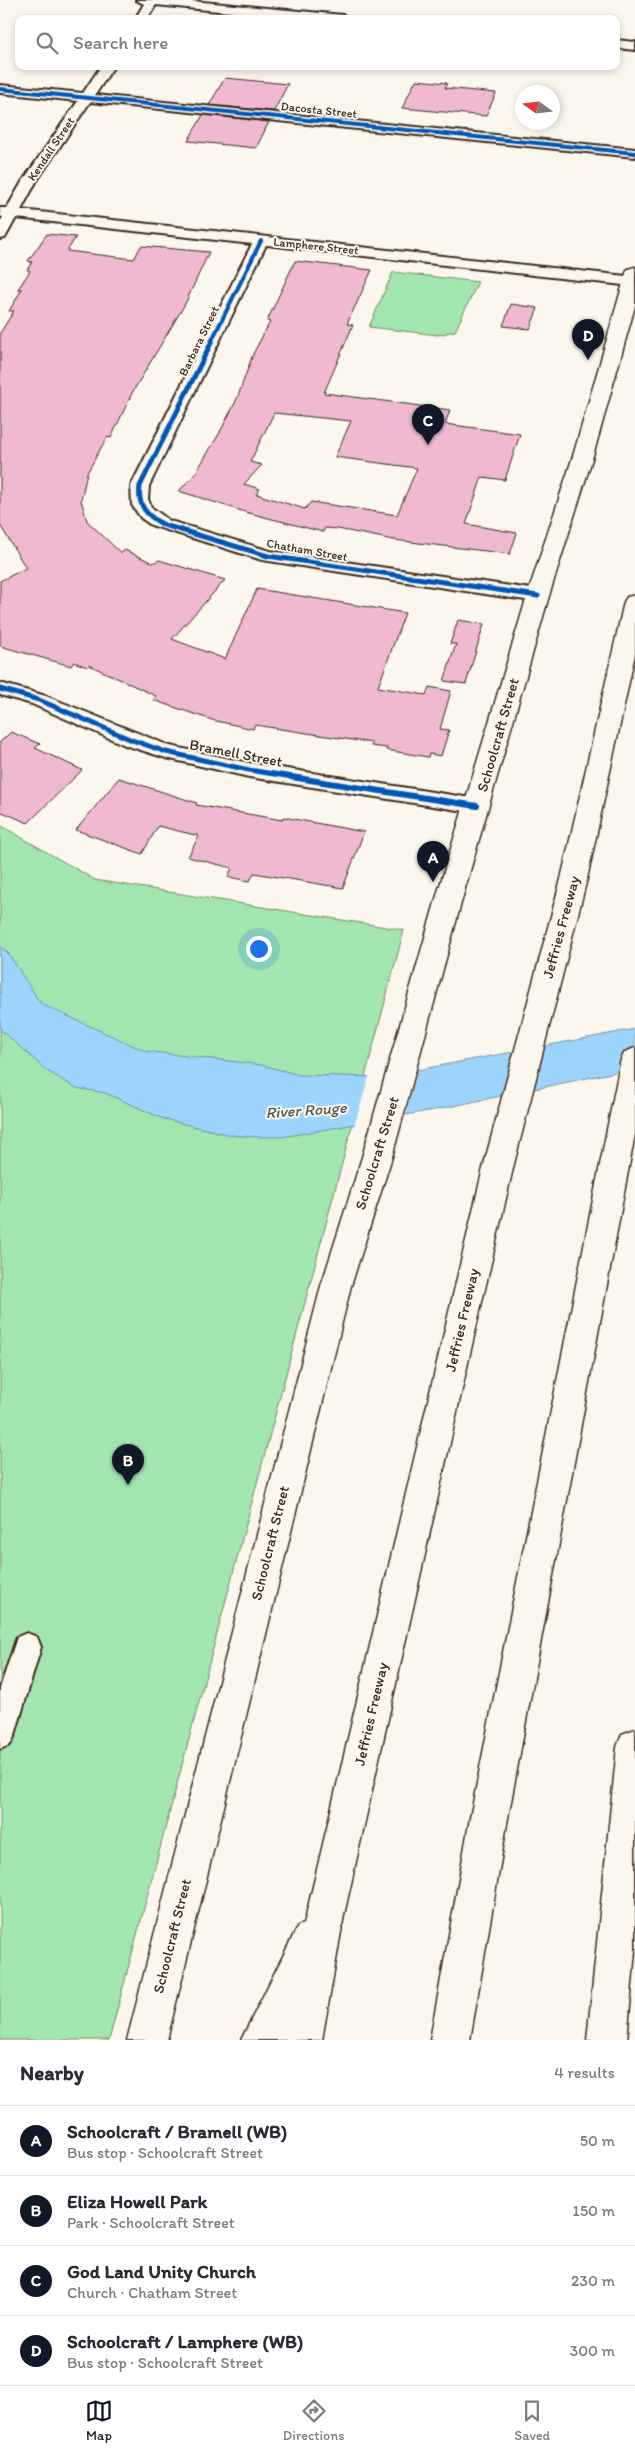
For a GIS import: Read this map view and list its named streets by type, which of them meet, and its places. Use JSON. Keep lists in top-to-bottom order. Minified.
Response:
{"streets":{"main road":["Schoolcraft Street","Jeffries Freeway"],"street":["Dacosta Street","Kendall Street","Lamphere Street","Barbara Street","Chatham Street","Bramell Street"]},"crossings":[["Dacosta Street","Kendall Street"],["Kendall Street","Lamphere Street"],["Lamphere Street","Barbara Street"],["Lamphere Street","Schoolcraft Street"],["Barbara Street","Chatham Street"],["Chatham Street","Schoolcraft Street"],["Schoolcraft Street","Bramell Street"]],"water":["River Rouge"],"north":"left","page":{"search":"Search here","pins":["D","C","A","B"],"heading":["Nearby","4 results"],"list":[{"mark":"A","name":"Schoolcraft / Bramell (WB)","note":"Bus stop · Schoolcraft Street","value":"50 m"},{"mark":"B","name":"Eliza Howell Park","note":"Park · Schoolcraft Street","value":"150 m"},{"mark":"C","name":"God Land Unity Church","note":"Church · Chatham Street","value":"230 m"},{"mark":"D","name":"Schoolcraft / Lamphere (WB)","note":"Bus stop · Schoolcraft Street","value":"300 m"}],"nav":["Map","Directions","Saved"]}}
